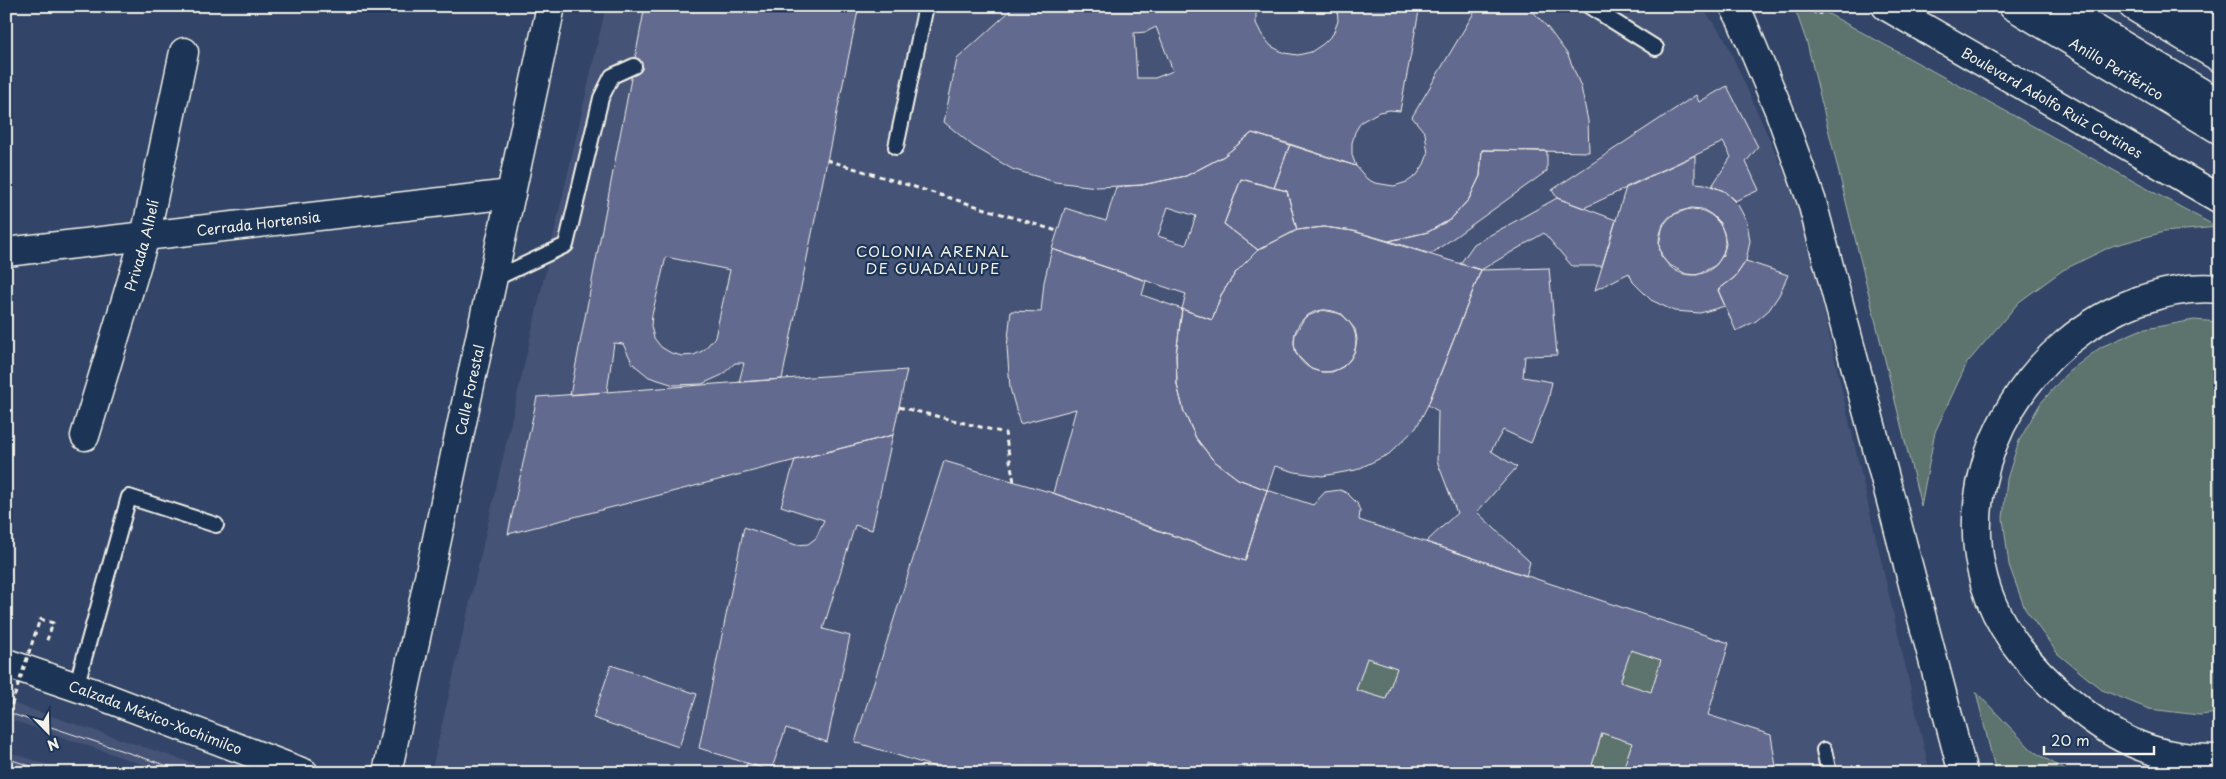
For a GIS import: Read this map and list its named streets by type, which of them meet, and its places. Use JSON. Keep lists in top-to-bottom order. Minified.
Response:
{"streets":{"main road":["Anillo Periférico","Boulevard Adolfo Ruiz Cortines","Cerrada Hortensia","Privada Alhelí","Calle Forestal","Calzada México-Xochimilco"]},"crossings":[["Cerrada Hortensia","Privada Alhelí"],["Cerrada Hortensia","Calle Forestal"]],"districts":["COLONIA ARENAL DE GUADALUPE"],"scale_bar":"20 m","north":"bottom right"}
